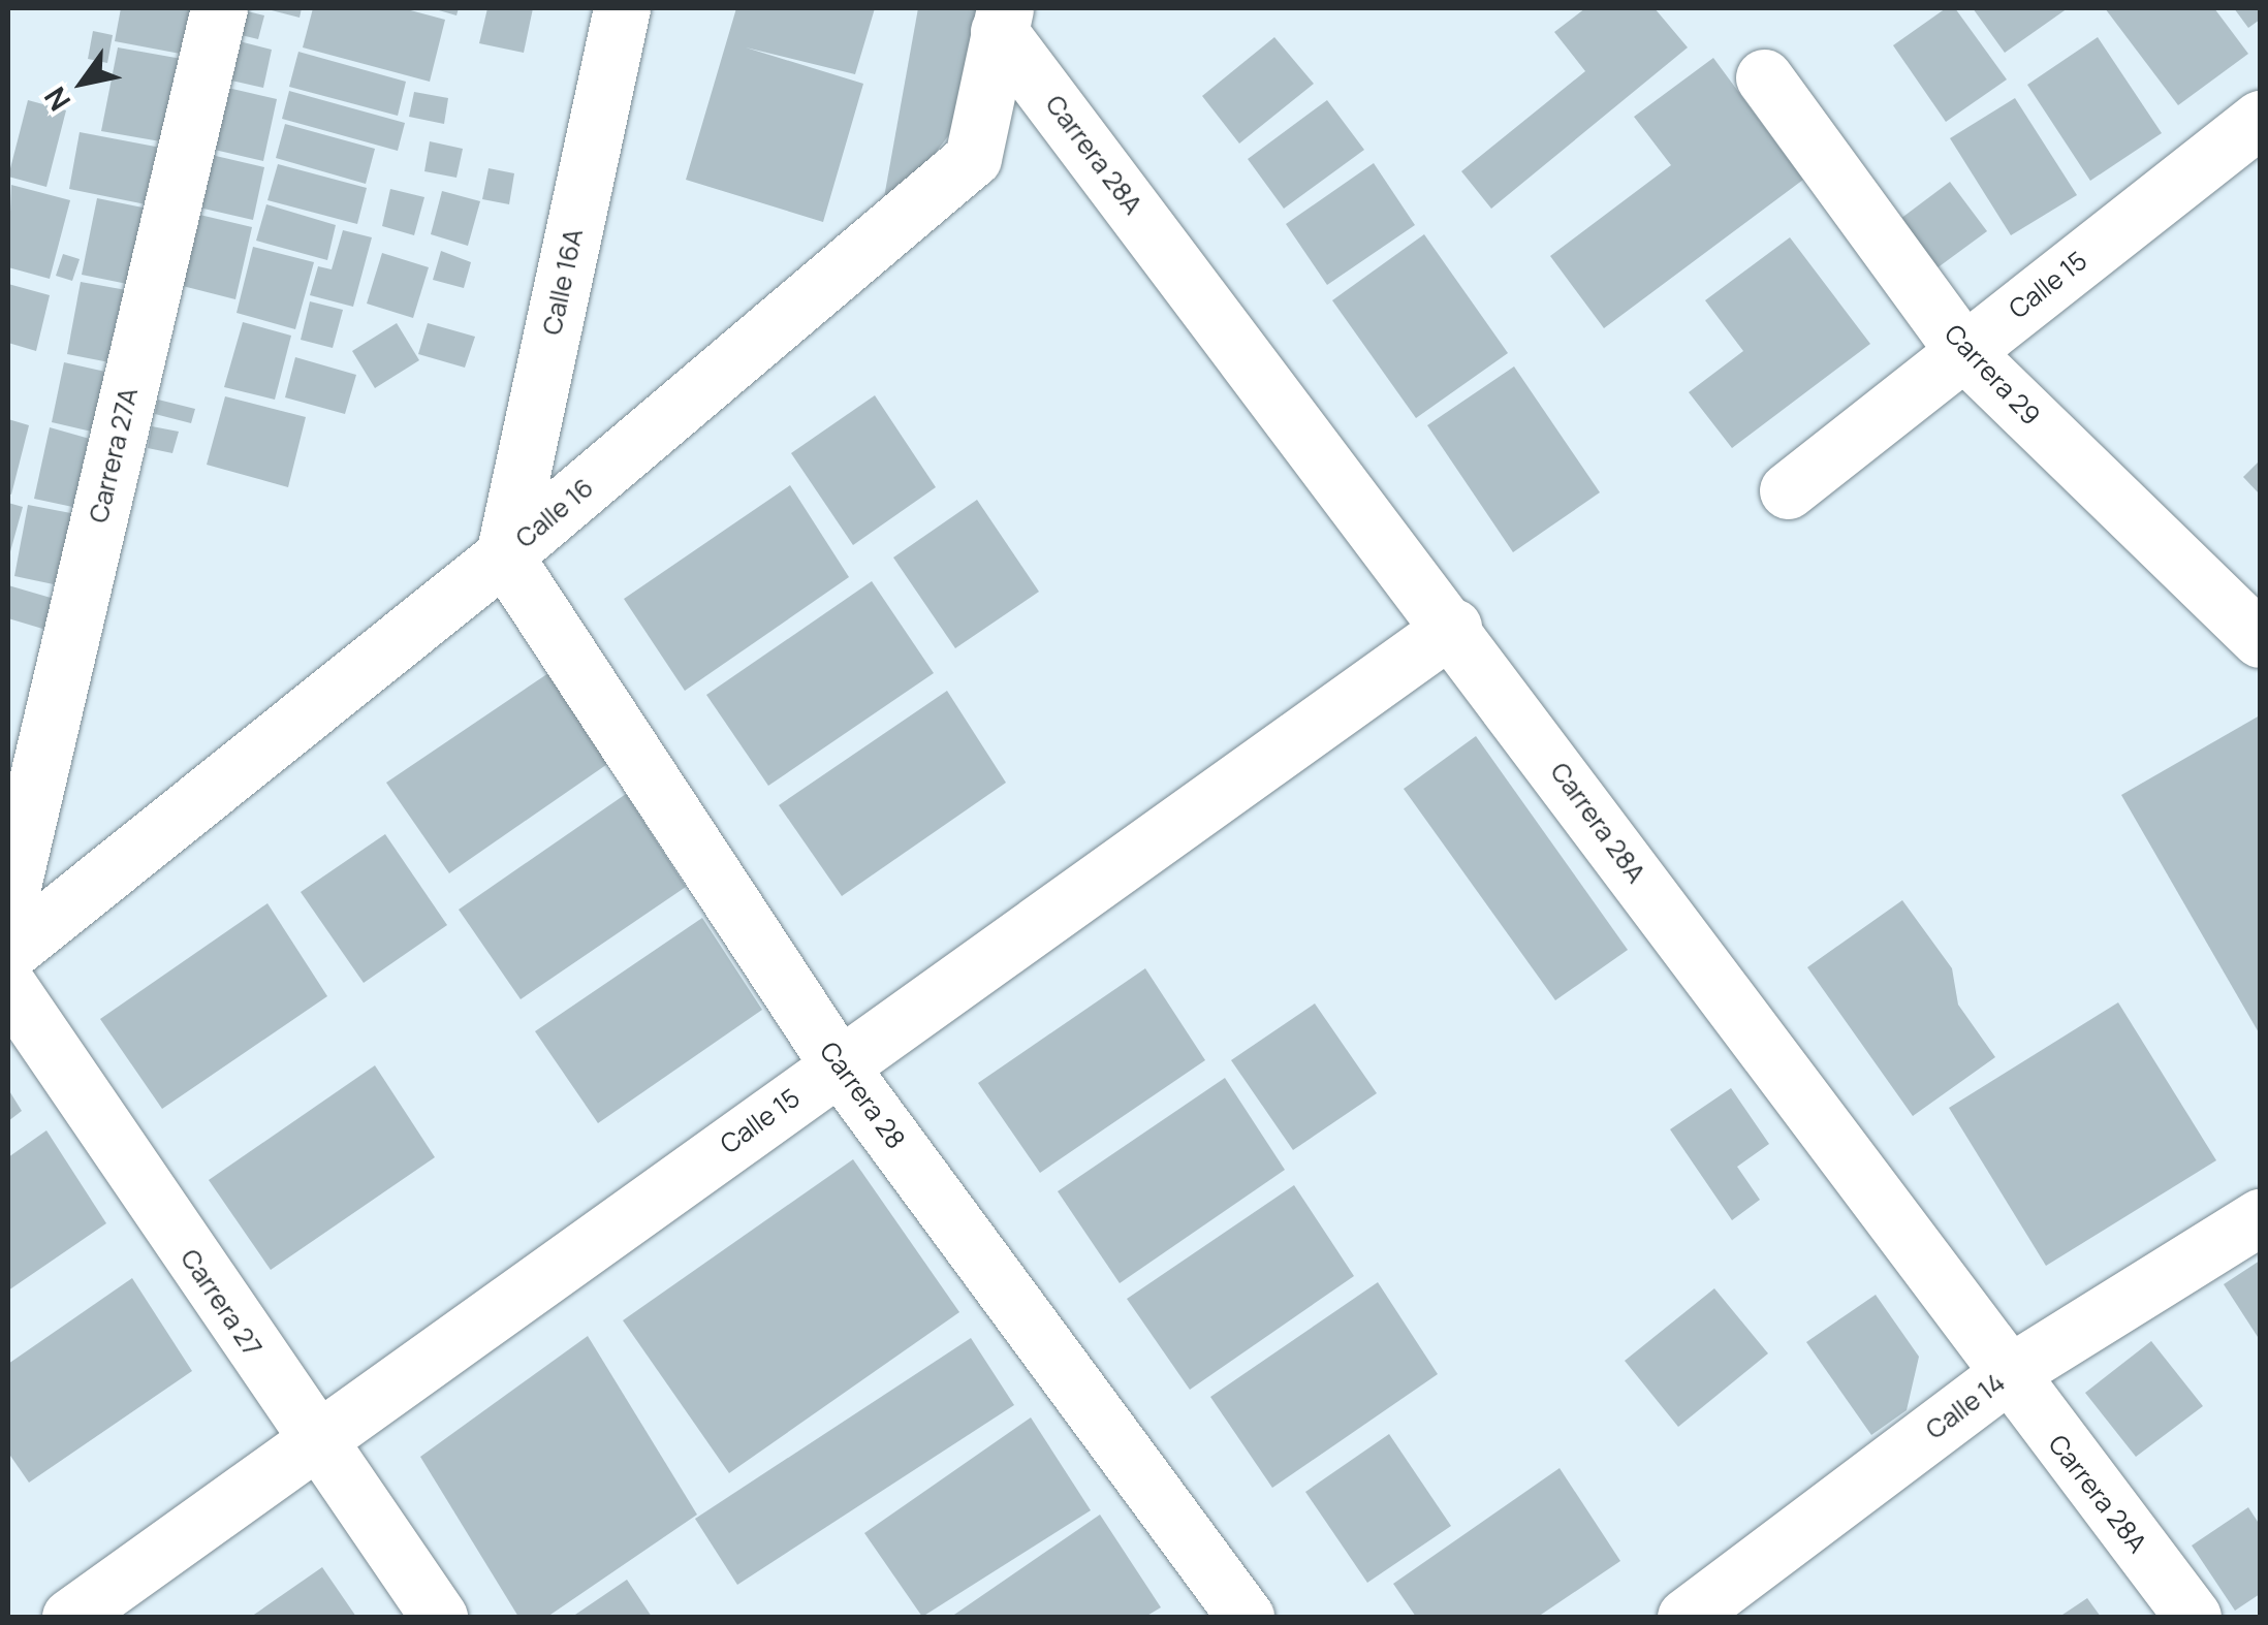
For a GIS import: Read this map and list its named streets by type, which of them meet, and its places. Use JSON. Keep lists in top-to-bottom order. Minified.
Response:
{"streets":{"street":["Carrera 28A","Calle 16A","Calle 15","Carrera 29","Carrera 27A","Calle 16","Carrera 28","Carrera 27","Calle 14"]},"crossings":[["Carrera 28A","Calle 15"],["Carrera 28A","Calle 16"],["Carrera 28A","Calle 14"],["Calle 16A","Calle 16"],["Calle 16A","Carrera 28"],["Calle 15","Carrera 29"],["Calle 15","Carrera 28"],["Calle 15","Carrera 27"],["Calle 16","Carrera 28"]],"north":"bottom left"}
